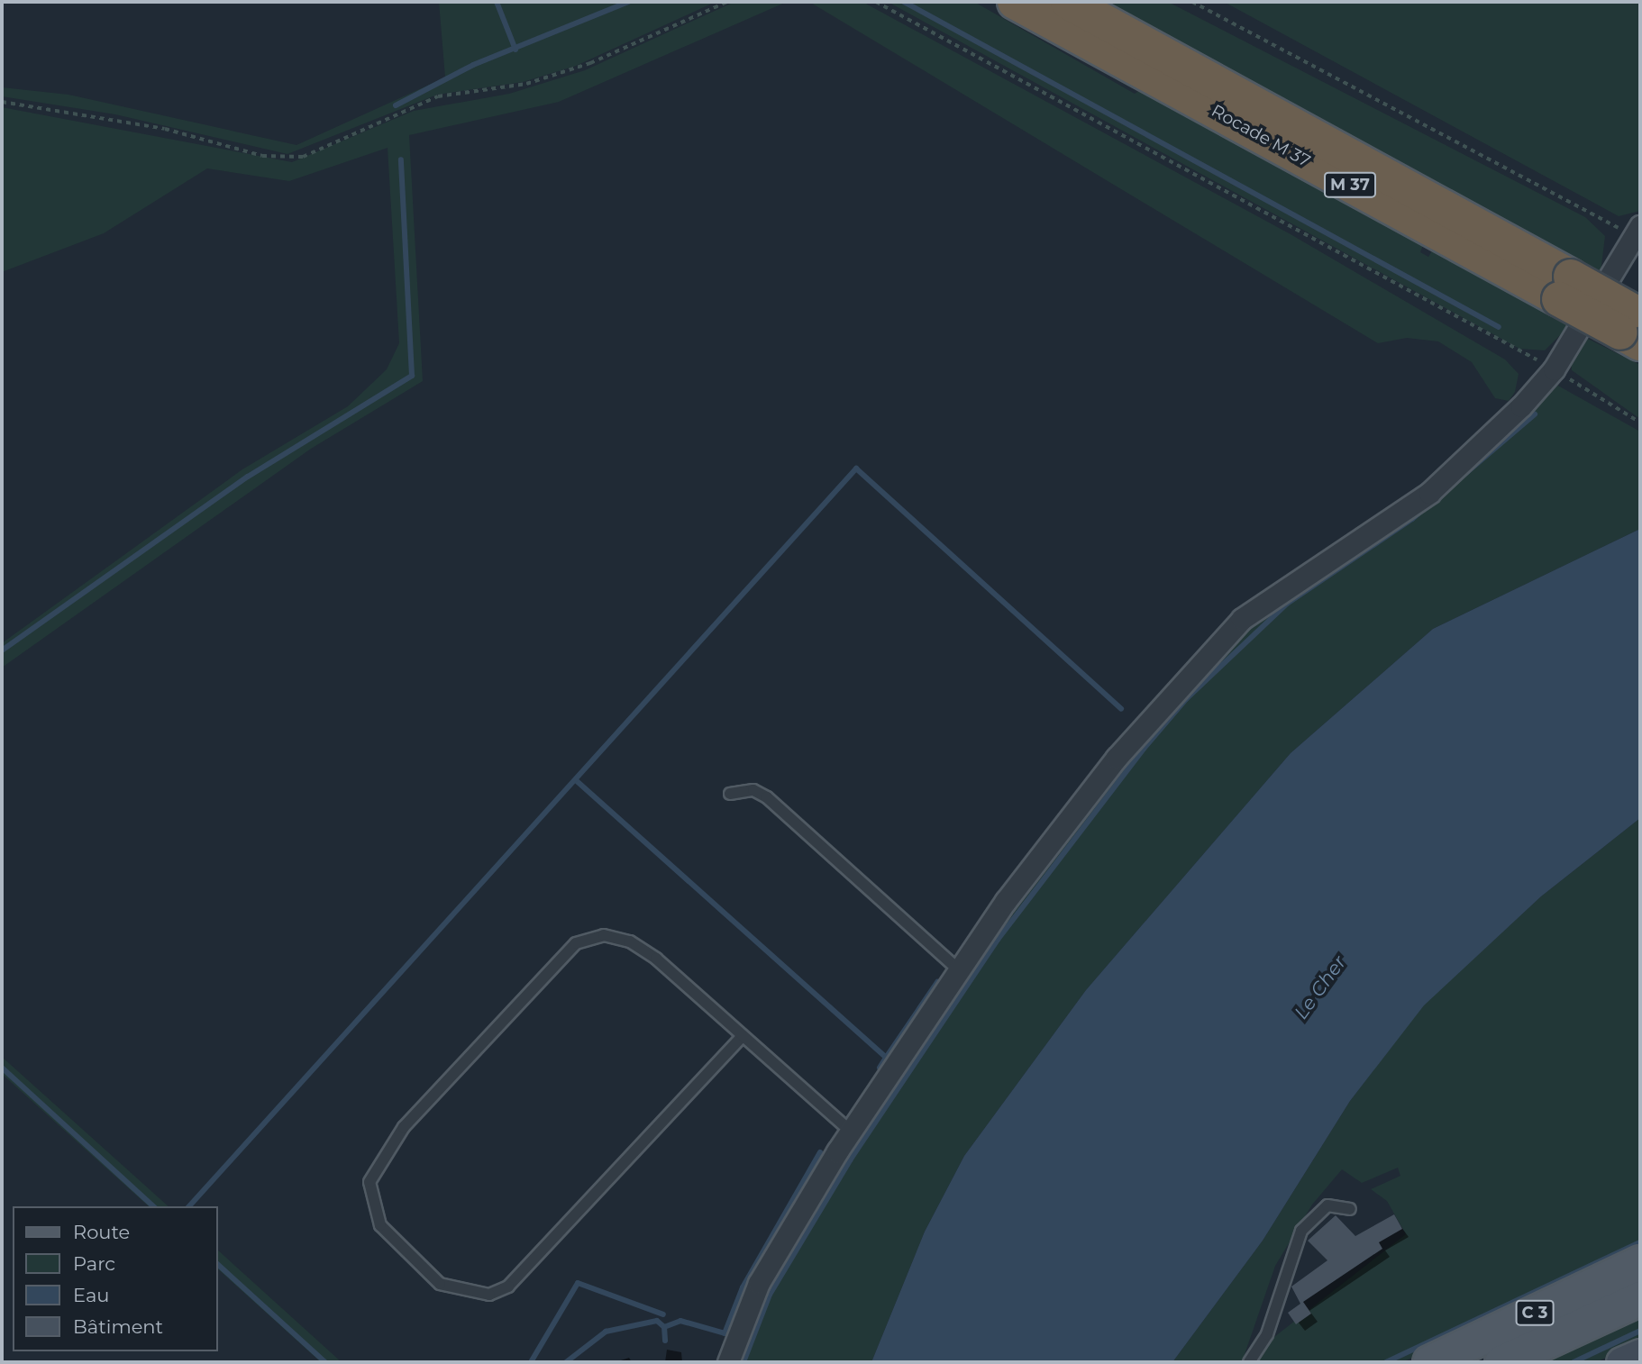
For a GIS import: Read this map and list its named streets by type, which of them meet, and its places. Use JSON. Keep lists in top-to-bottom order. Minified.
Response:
{"streets":{"highway":["Rocade M 37","M 37"],"main road":["C 3"]},"water":["Le Cher"],"legend":["Route","Parc","Eau","Bâtiment"]}
